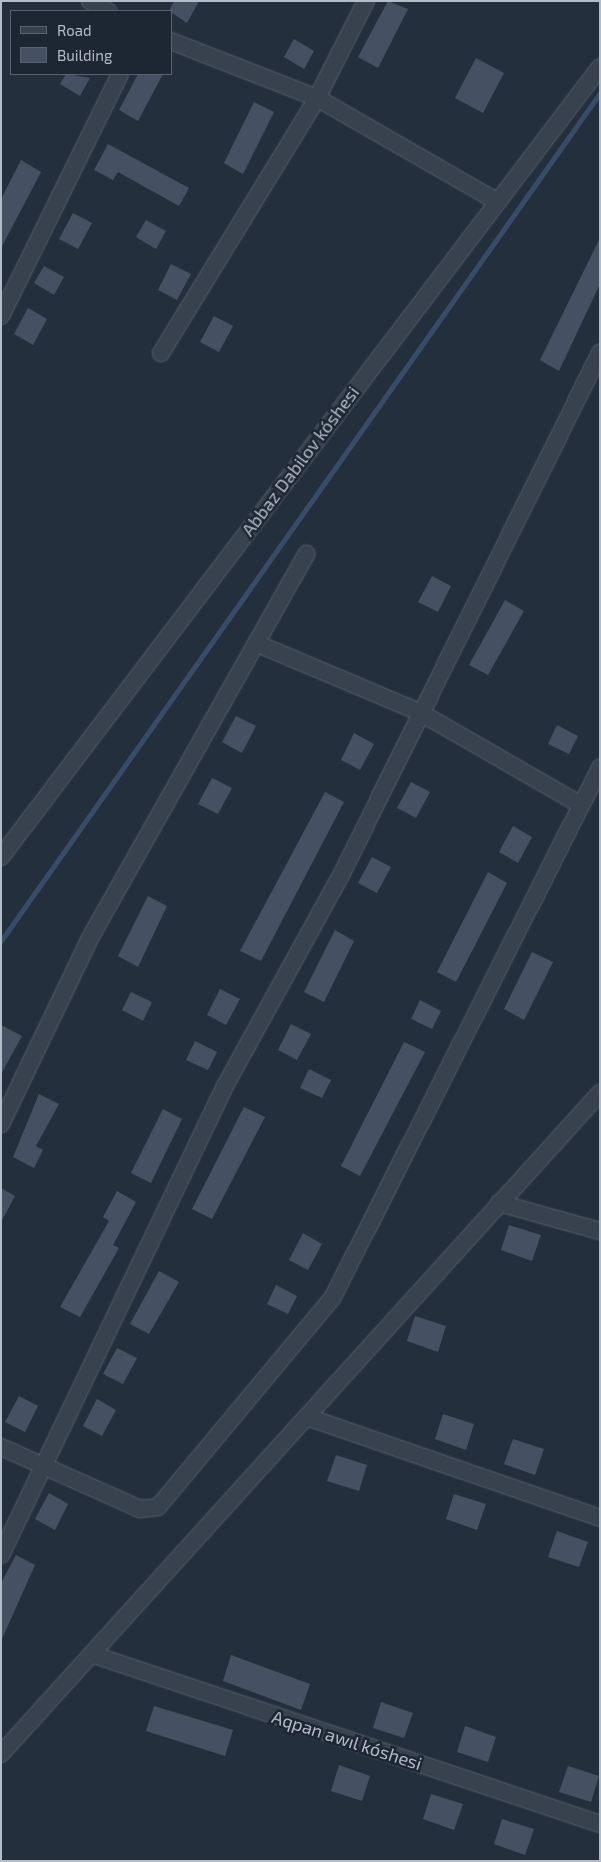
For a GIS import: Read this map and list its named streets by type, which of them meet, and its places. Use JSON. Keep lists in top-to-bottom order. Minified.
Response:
{"streets":{"street":["Abbaz Dabilov kóshesi","Aqpan awıl kóshesi"]},"legend":["Road","Building"]}
